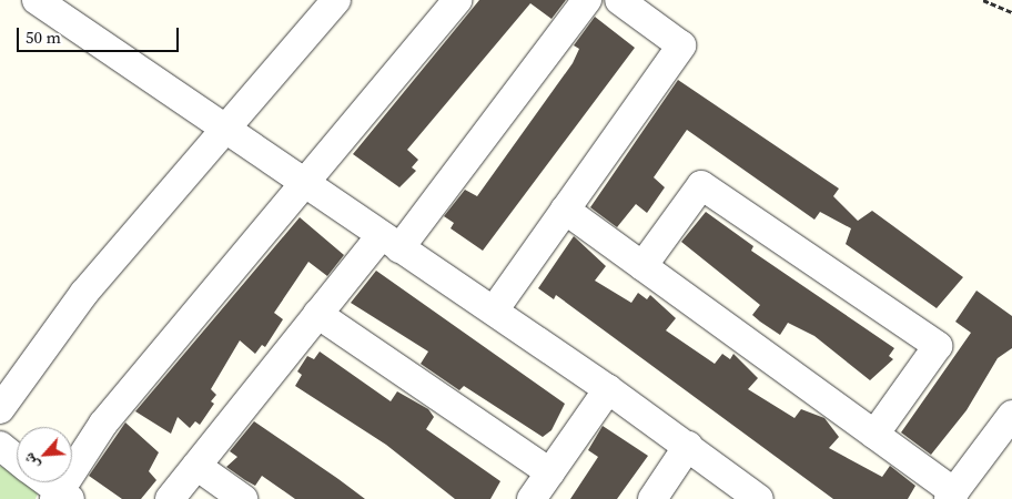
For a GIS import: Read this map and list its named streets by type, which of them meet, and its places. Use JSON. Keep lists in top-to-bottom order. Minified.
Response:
{"scale_bar":"50 m","north":"bottom left"}
